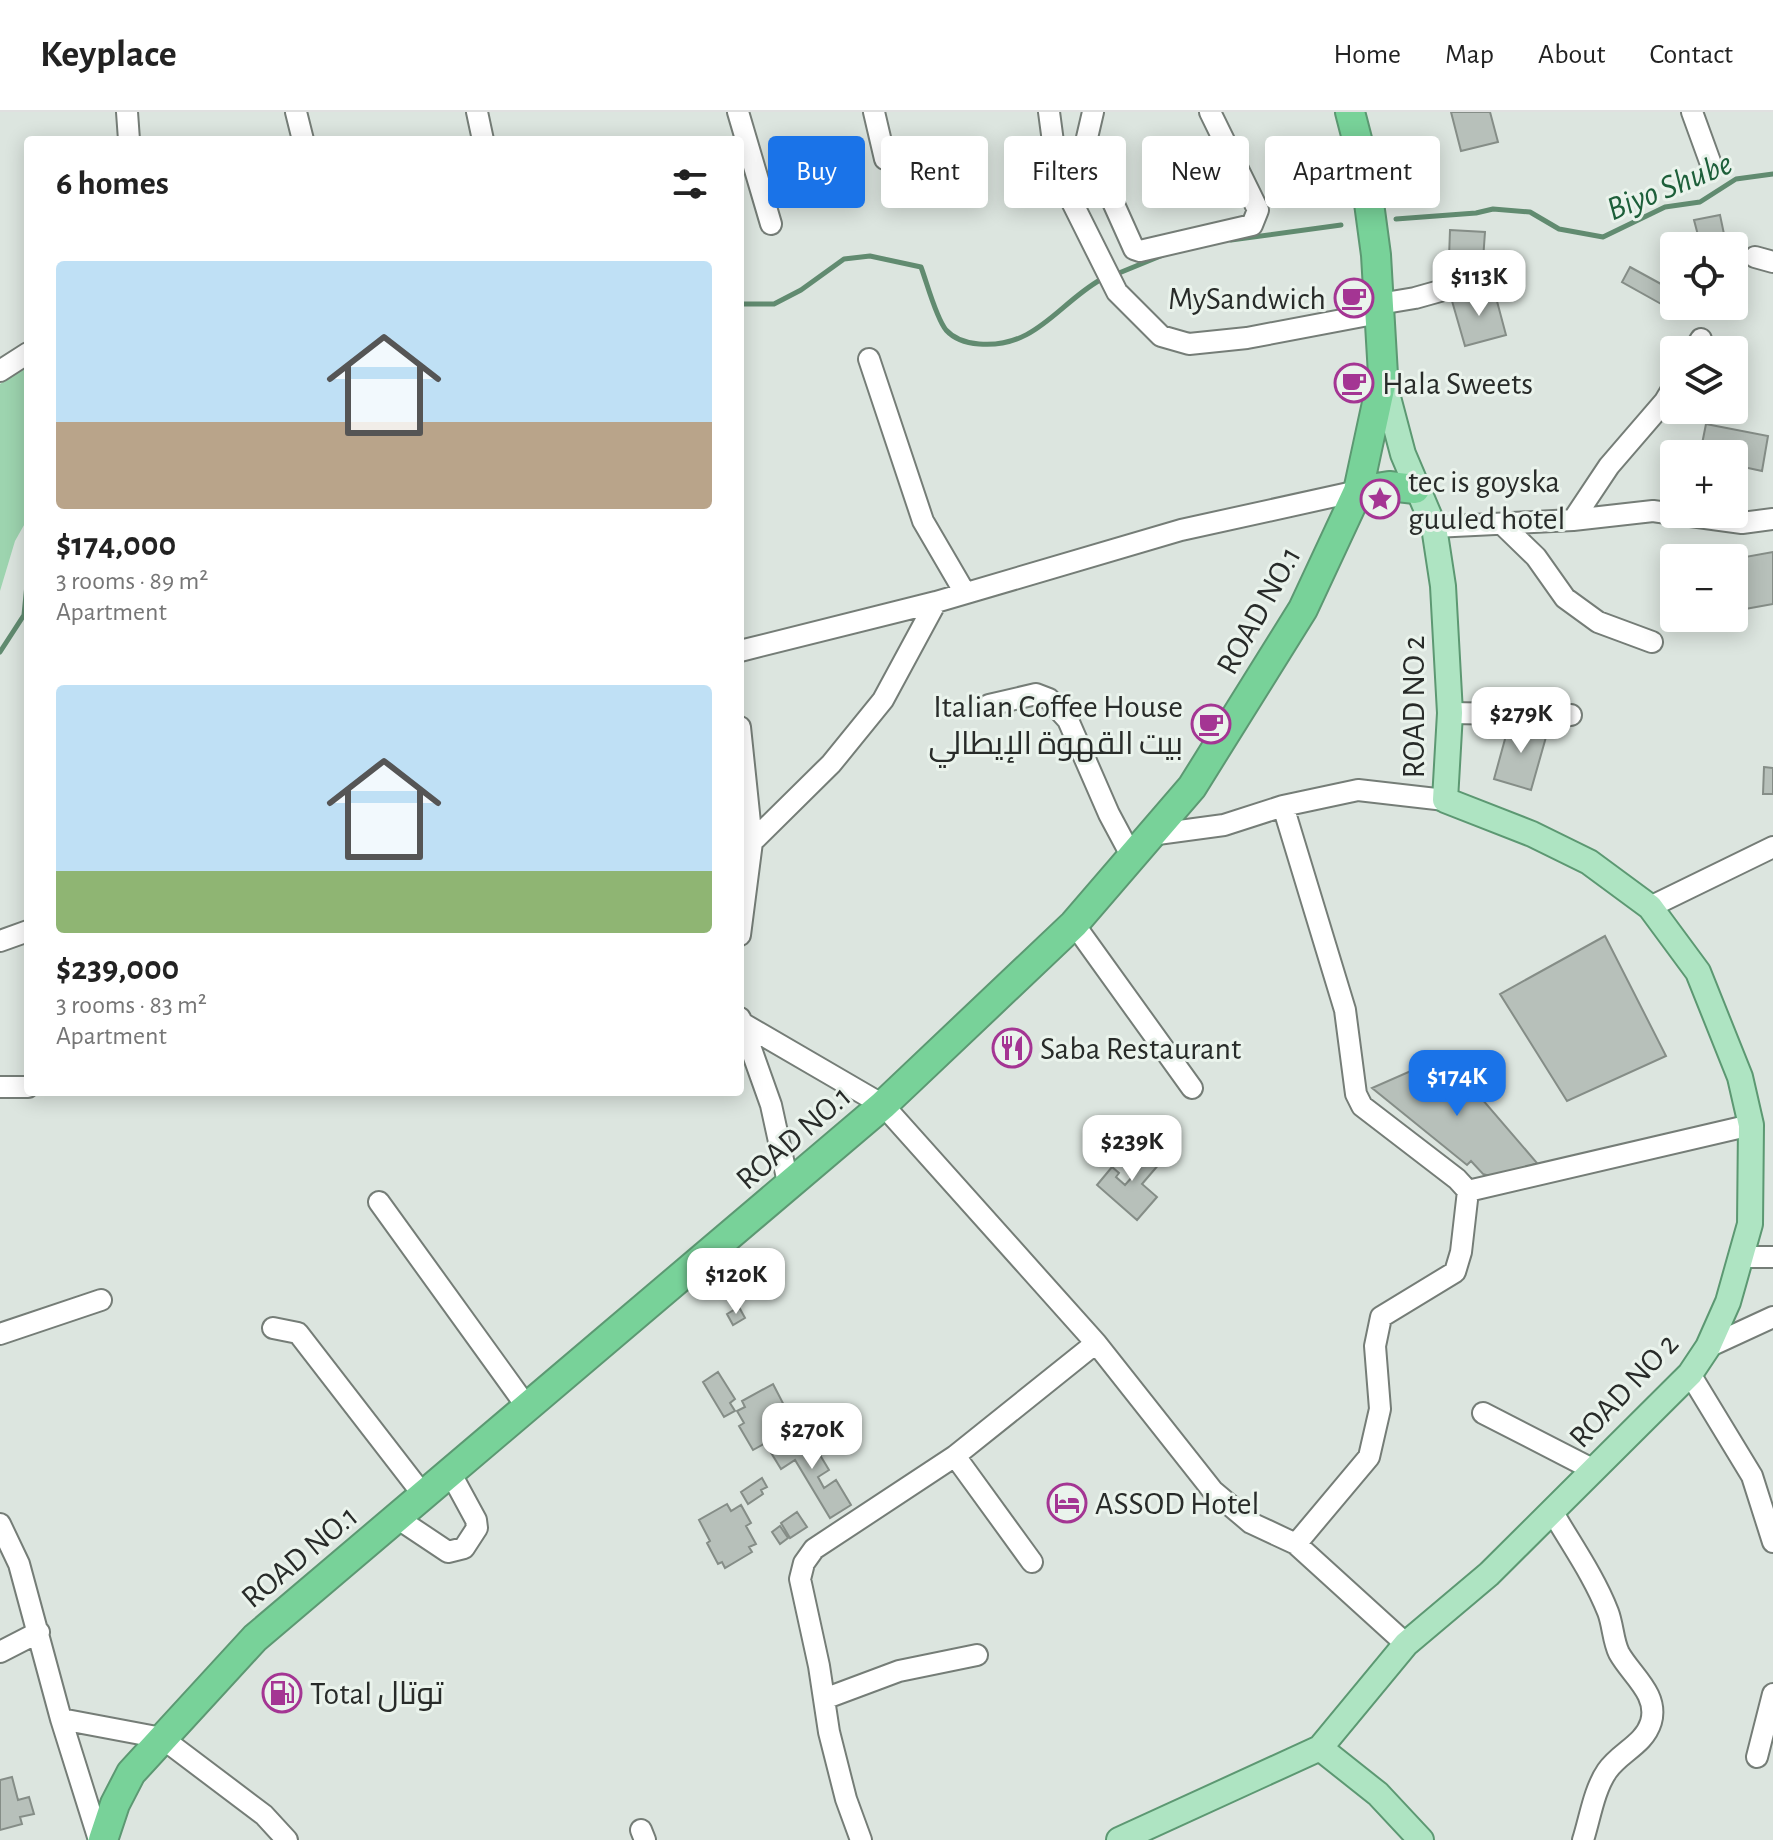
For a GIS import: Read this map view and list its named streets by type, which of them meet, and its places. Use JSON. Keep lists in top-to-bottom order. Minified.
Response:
{"streets":{"highway":["ROAD NO.1"],"main road":["ROAD NO 2"]},"crossings":[["ROAD NO.1","ROAD NO 2"]],"water":["Biyo Shube"],"places":{"cafe":["MySandwich","Hala Sweets","Italian Coffee House بيت القهوة الإيطالي"],"place":["tec is goyska guuled hotel"],"restaurant":["Saba Restaurant"],"hotel":["ASSOD Hotel"],"fuel station":["Total توتال"]},"page":{"header":"Keyplace","nav":["Home","Map","About","Contact"],"chip":["Buy","Rent","Filters","New","Apartment"],"heading":"6 homes","map_buttons":["+","−"],"list":[{"name":"$174,000","note":"3 rooms · 89 m² · Apartment"},{"name":"$239,000","note":"3 rooms · 83 m² · Apartment"}],"price":["$113K","$279K","$174K","$239K","$120K","$270K"]}}
